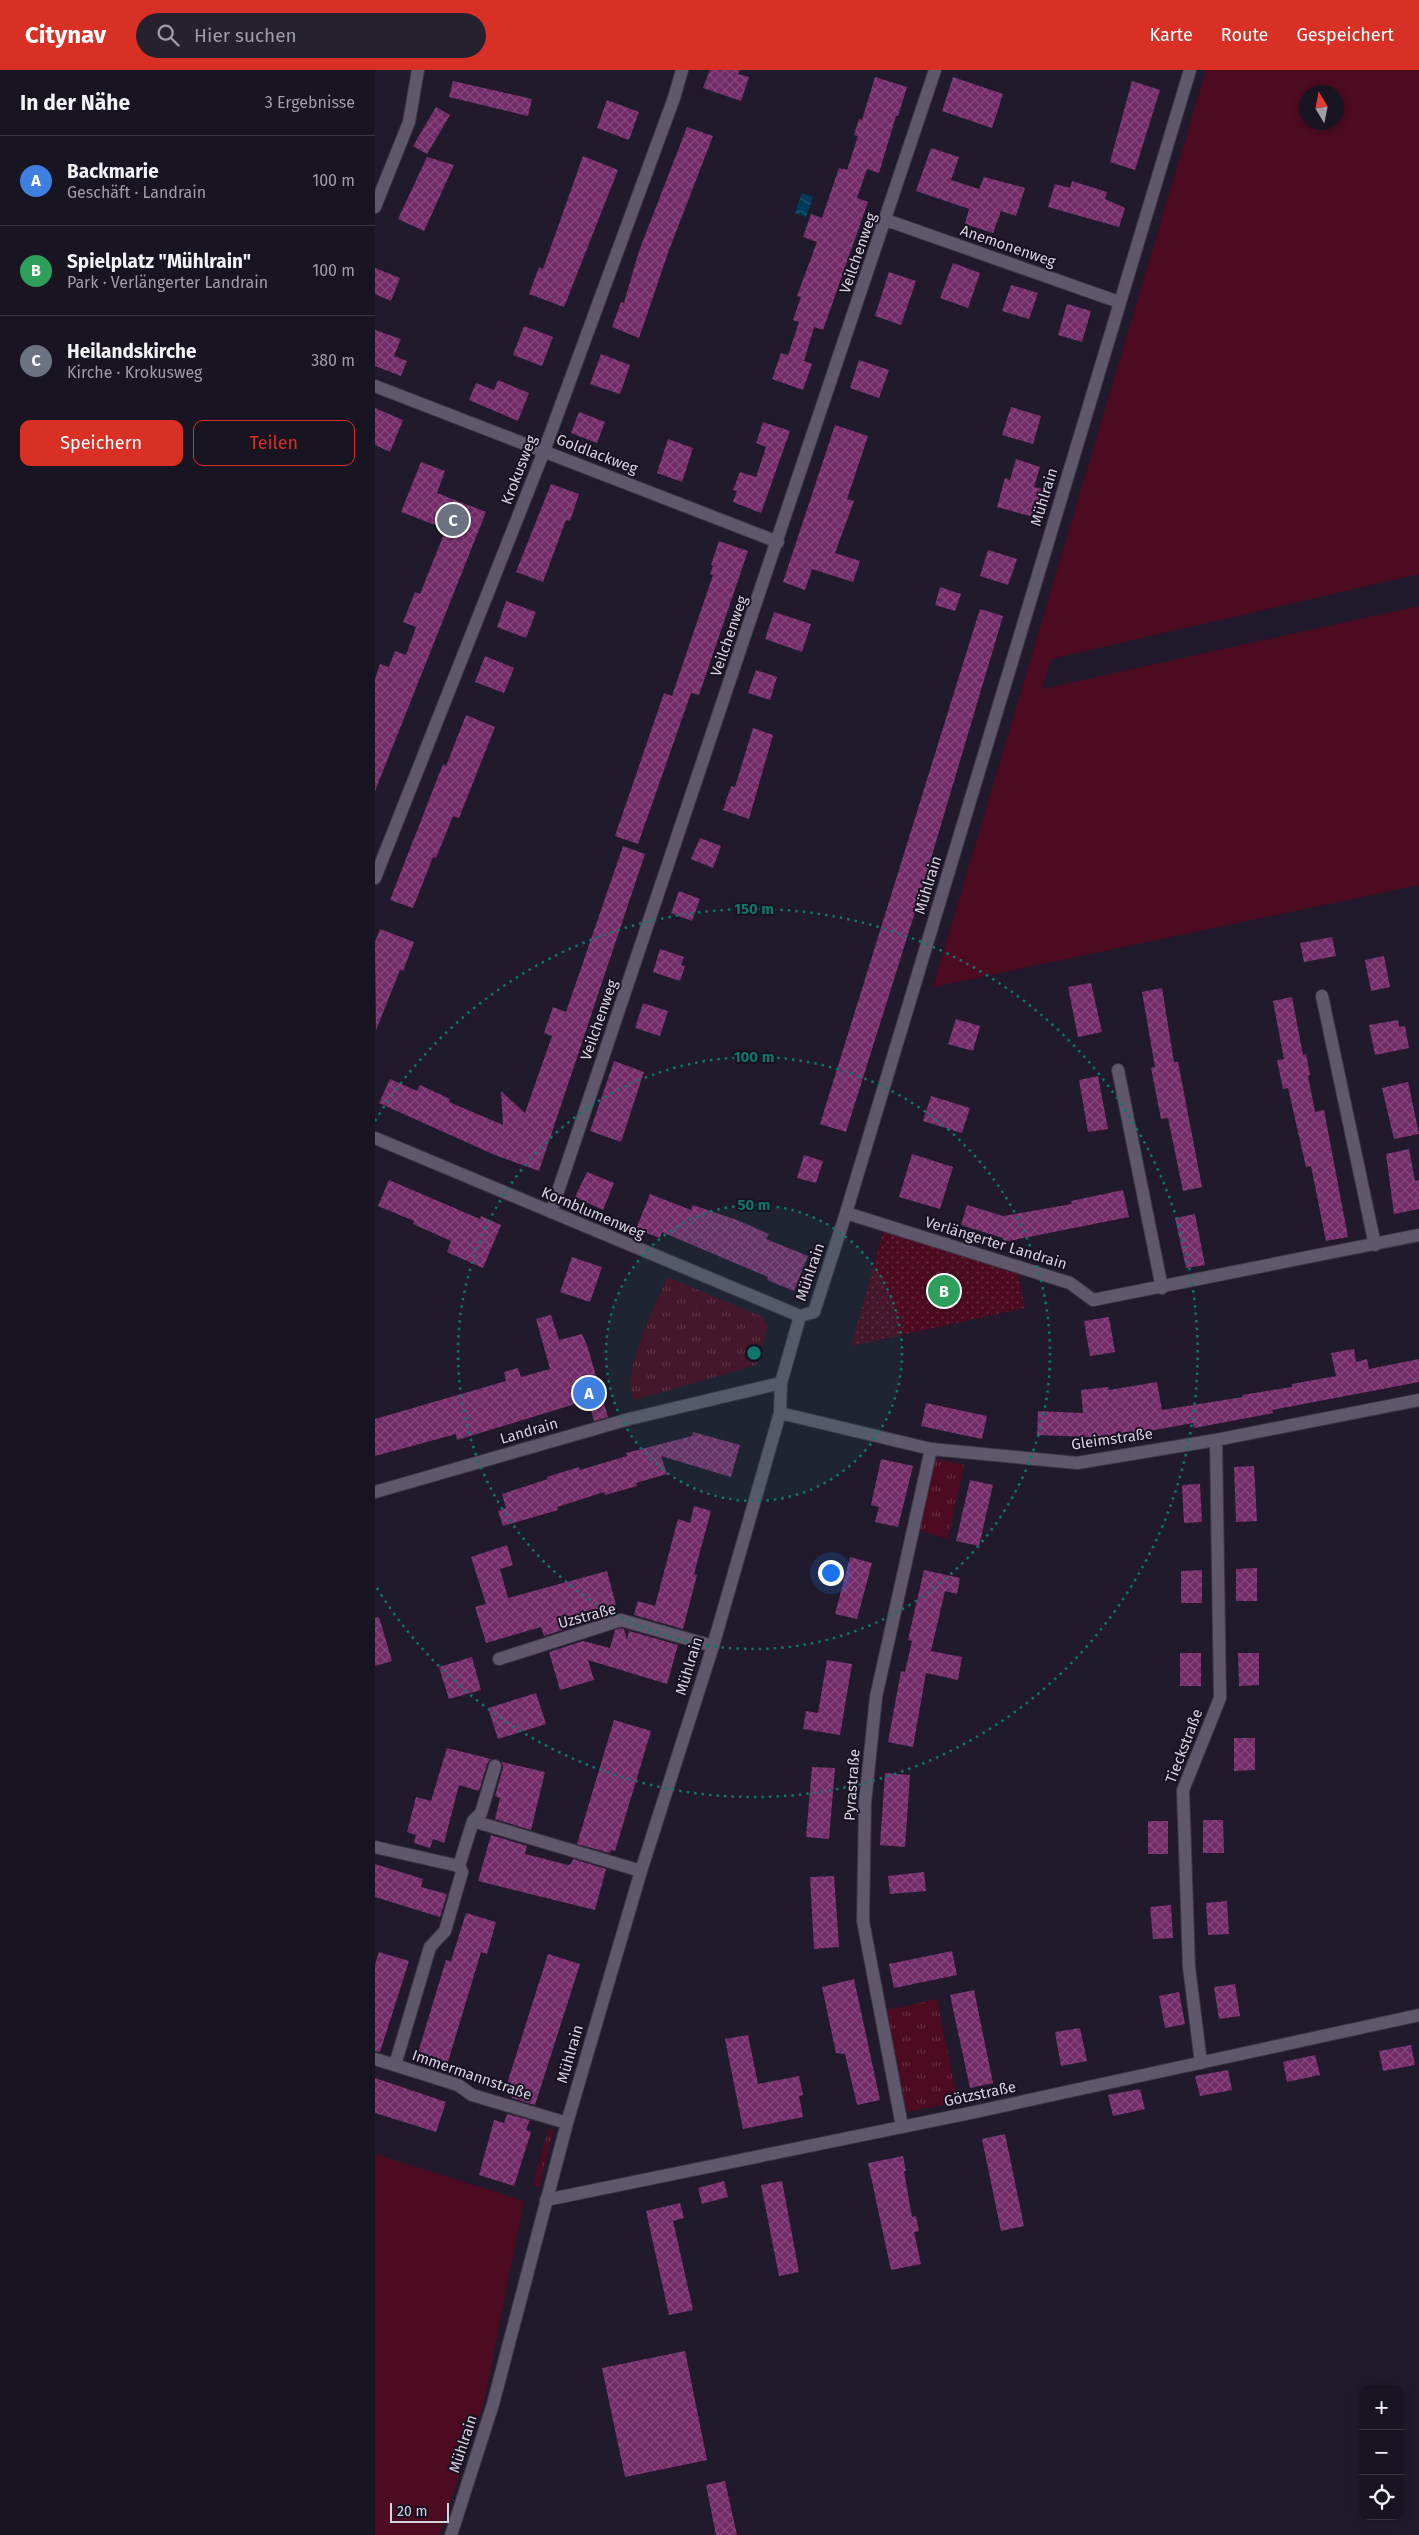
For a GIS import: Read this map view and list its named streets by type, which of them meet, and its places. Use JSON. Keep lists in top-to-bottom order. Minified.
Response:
{"streets":{"street":["Anemonenweg","Veilchenweg","Goldlackweg","Krokusweg","Mühlrain","Kornblumenweg","Verlängerter Landrain","Landrain","Gleimstraße","Uzstraße","Tieckstraße","Pyrastraße","Immermannstraße","Götzstraße"]},"crossings":[["Anemonenweg","Veilchenweg"],["Anemonenweg","Mühlrain"],["Veilchenweg","Goldlackweg"],["Veilchenweg","Kornblumenweg"],["Goldlackweg","Krokusweg"],["Mühlrain","Kornblumenweg"],["Mühlrain","Verlängerter Landrain"],["Mühlrain","Landrain"],["Mühlrain","Gleimstraße"],["Mühlrain","Uzstraße"],["Mühlrain","Immermannstraße"],["Mühlrain","Götzstraße"],["Gleimstraße","Tieckstraße"],["Gleimstraße","Pyrastraße"],["Tieckstraße","Götzstraße"],["Pyrastraße","Götzstraße"]],"scale_bar":"20 m","north":"top","page":{"header":"Citynav","search":"Hier suchen","nav":["Karte","Route","Gespeichert"],"heading":["In der Nähe","3 Ergebnisse"],"list":[{"mark":"A","name":"Backmarie","note":"Geschäft · Landrain","value":"100 m"},{"mark":"B","name":"Spielplatz \"Mühlrain\"","note":"Park · Verlängerter Landrain","value":"100 m"},{"mark":"C","name":"Heilandskirche","note":"Kirche · Krokusweg","value":"380 m"}],"buttons":["Speichern","Teilen"],"pins":["C","B","A"],"map_buttons":["+","−"],"scale":"20 m"},"rings":["150 m","100 m","50 m"]}
